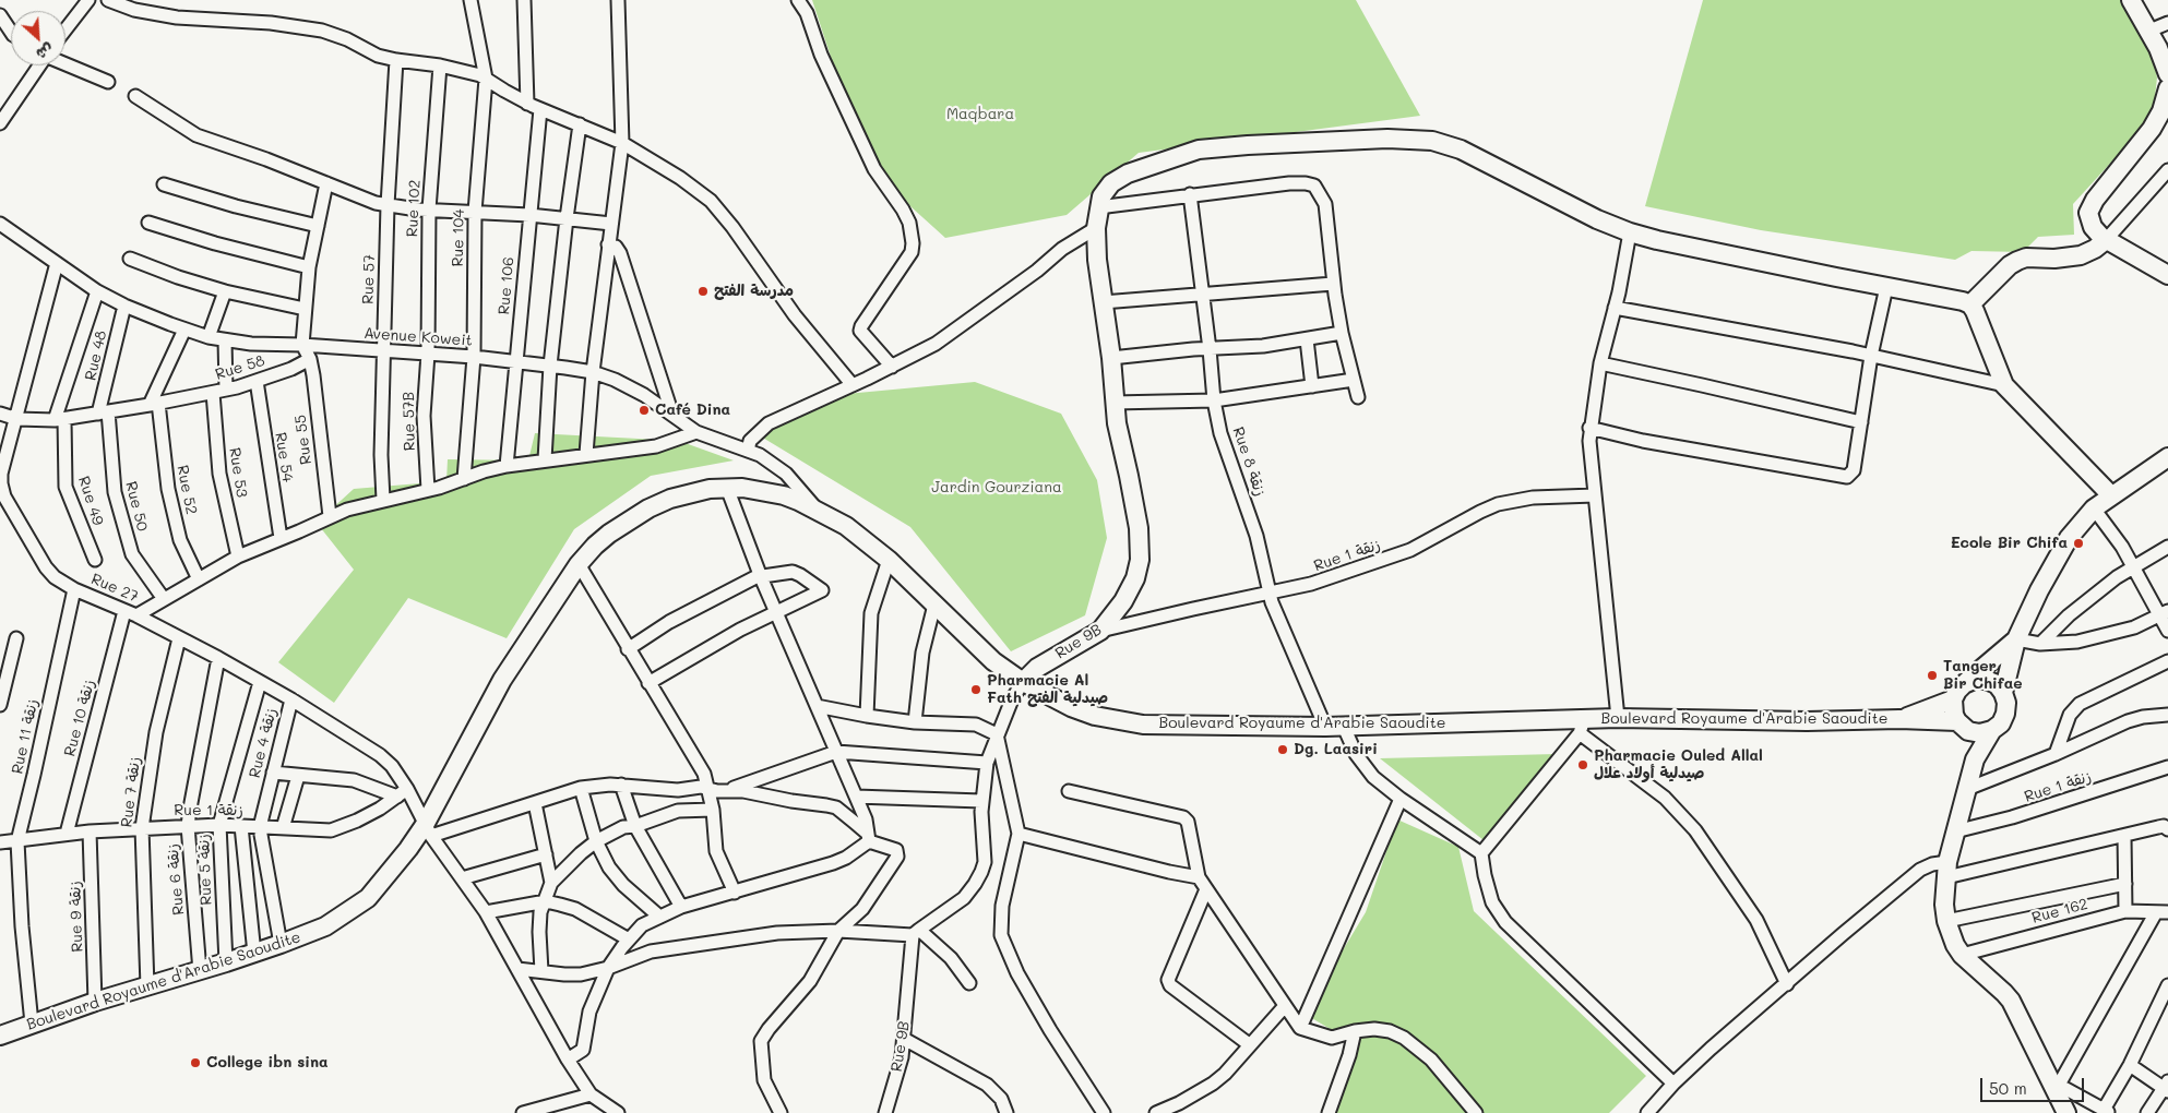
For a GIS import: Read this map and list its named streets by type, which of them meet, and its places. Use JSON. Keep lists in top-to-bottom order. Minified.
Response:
{"streets":{"main road":["Rue 9B","Boulevard Royaume d'Arabie Saoudite"],"street":["Rue 102","Rue 104","Rue 57","Rue 106","Avenue Koweit","Rue 48","Rue 58","Rue 57B","Rue 55","Rue 54","Rue 8 زنقة","Rue 53","Rue 52","Rue 49","Rue 50","Rue 1 زنقة","Rue 27","Rue 10 زنقة","Rue 11 زنقة","Rue 4 زنقة","Rue 7 زنقة","Rue 5 زنقة","Rue 6 زنقة","Rue 162","Rue 9 زنقة"]},"crossings":[["Rue 102","Avenue Koweit"],["Rue 102","Rue 57B"],["Rue 104","Avenue Koweit"],["Rue 57","Avenue Koweit"],["Rue 106","Avenue Koweit"],["Avenue Koweit","Rue 48"],["Avenue Koweit","Rue 57B"],["Avenue Koweit","Rue 53"],["Avenue Koweit","Rue 49"],["Avenue Koweit","Rue 27"],["Avenue Koweit","Boulevard Royaume d'Arabie Saoudite"],["Rue 48","Rue 58"],["Rue 48","Rue 50"],["Rue 58","Rue 55"],["Rue 58","Rue 54"],["Rue 58","Rue 53"],["Rue 58","Rue 52"],["Rue 58","Rue 49"],["Rue 58","Rue 50"],["Rue 58","Rue 27"],["Rue 8 زنقة","Rue 1 زنقة"],["Rue 8 زنقة","Boulevard Royaume d'Arabie Saoudite"],["Rue 1 زنقة","Rue 27"],["Rue 1 زنقة","Rue 9B"],["Rue 1 زنقة","Rue 10 زنقة"],["Rue 1 زنقة","Rue 11 زنقة"],["Rue 1 زنقة","Rue 4 زنقة"],["Rue 1 زنقة","Rue 7 زنقة"],["Rue 1 زنقة","Rue 5 زنقة"],["Rue 1 زنقة","Rue 6 زنقة"],["Rue 1 زنقة","Rue 9 زنقة"],["Rue 27","Rue 10 زنقة"],["Rue 27","Boulevard Royaume d'Arabie Saoudite"],["Rue 27","Rue 11 زنقة"],["Rue 27","Rue 4 زنقة"],["Rue 27","Rue 7 زنقة"],["Rue 27","Rue 5 زنقة"],["Rue 27","Rue 6 زنقة"],["Rue 9B","Boulevard Royaume d'Arabie Saoudite"],["Boulevard Royaume d'Arabie Saoudite","Rue 11 زنقة"],["Boulevard Royaume d'Arabie Saoudite","Rue 4 زنقة"],["Boulevard Royaume d'Arabie Saoudite","Rue 7 زنقة"],["Boulevard Royaume d'Arabie Saoudite","Rue 5 زنقة"],["Boulevard Royaume d'Arabie Saoudite","Rue 6 زنقة"],["Boulevard Royaume d'Arabie Saoudite","Rue 9 زنقة"]],"parks":["Maqbara","Jardin Gourziana"],"places":["مدرسة الفتح","Café Dina","Ecole Bir Chifa","Tanger Bir Chifae","Pharmacie Al Fath صيدلية الفتح","Dg. Laasiri","Pharmacie Ouled Allal صيدلية أولاد علال","College ibn sina"],"scale_bar":"50 m","north":"bottom right"}
